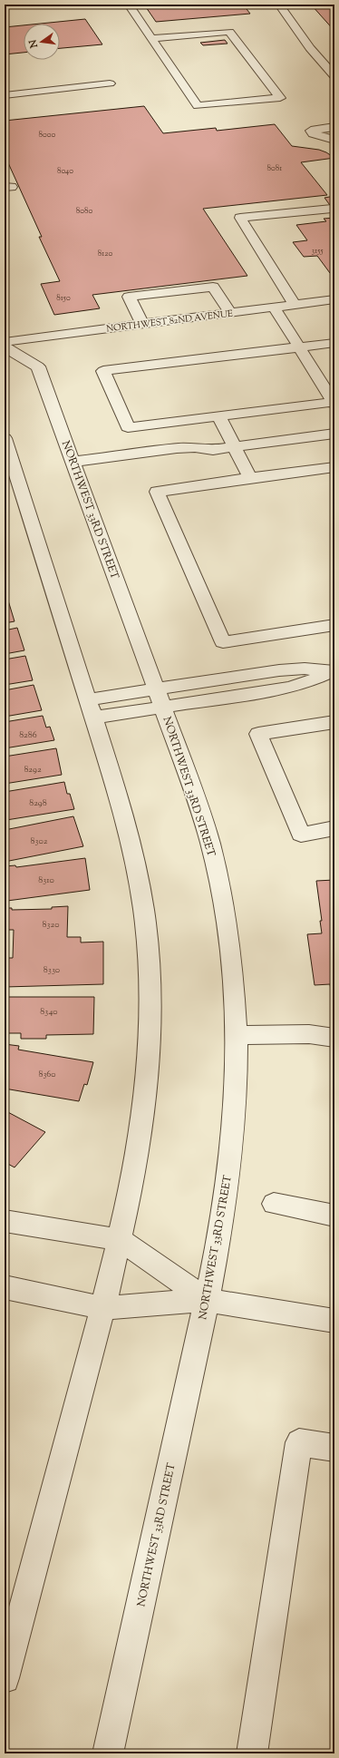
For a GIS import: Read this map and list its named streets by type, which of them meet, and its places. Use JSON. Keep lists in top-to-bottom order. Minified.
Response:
{"streets":{"street":["NORTHWEST 82ND AVENUE","NORTHWEST 33RD STREET"]},"house_numbers":["8000","8081","8040","8080","3155","8120","8150","8286","8292","8298","8302","8310","8320","8330","8340","8360"],"north":"left"}
